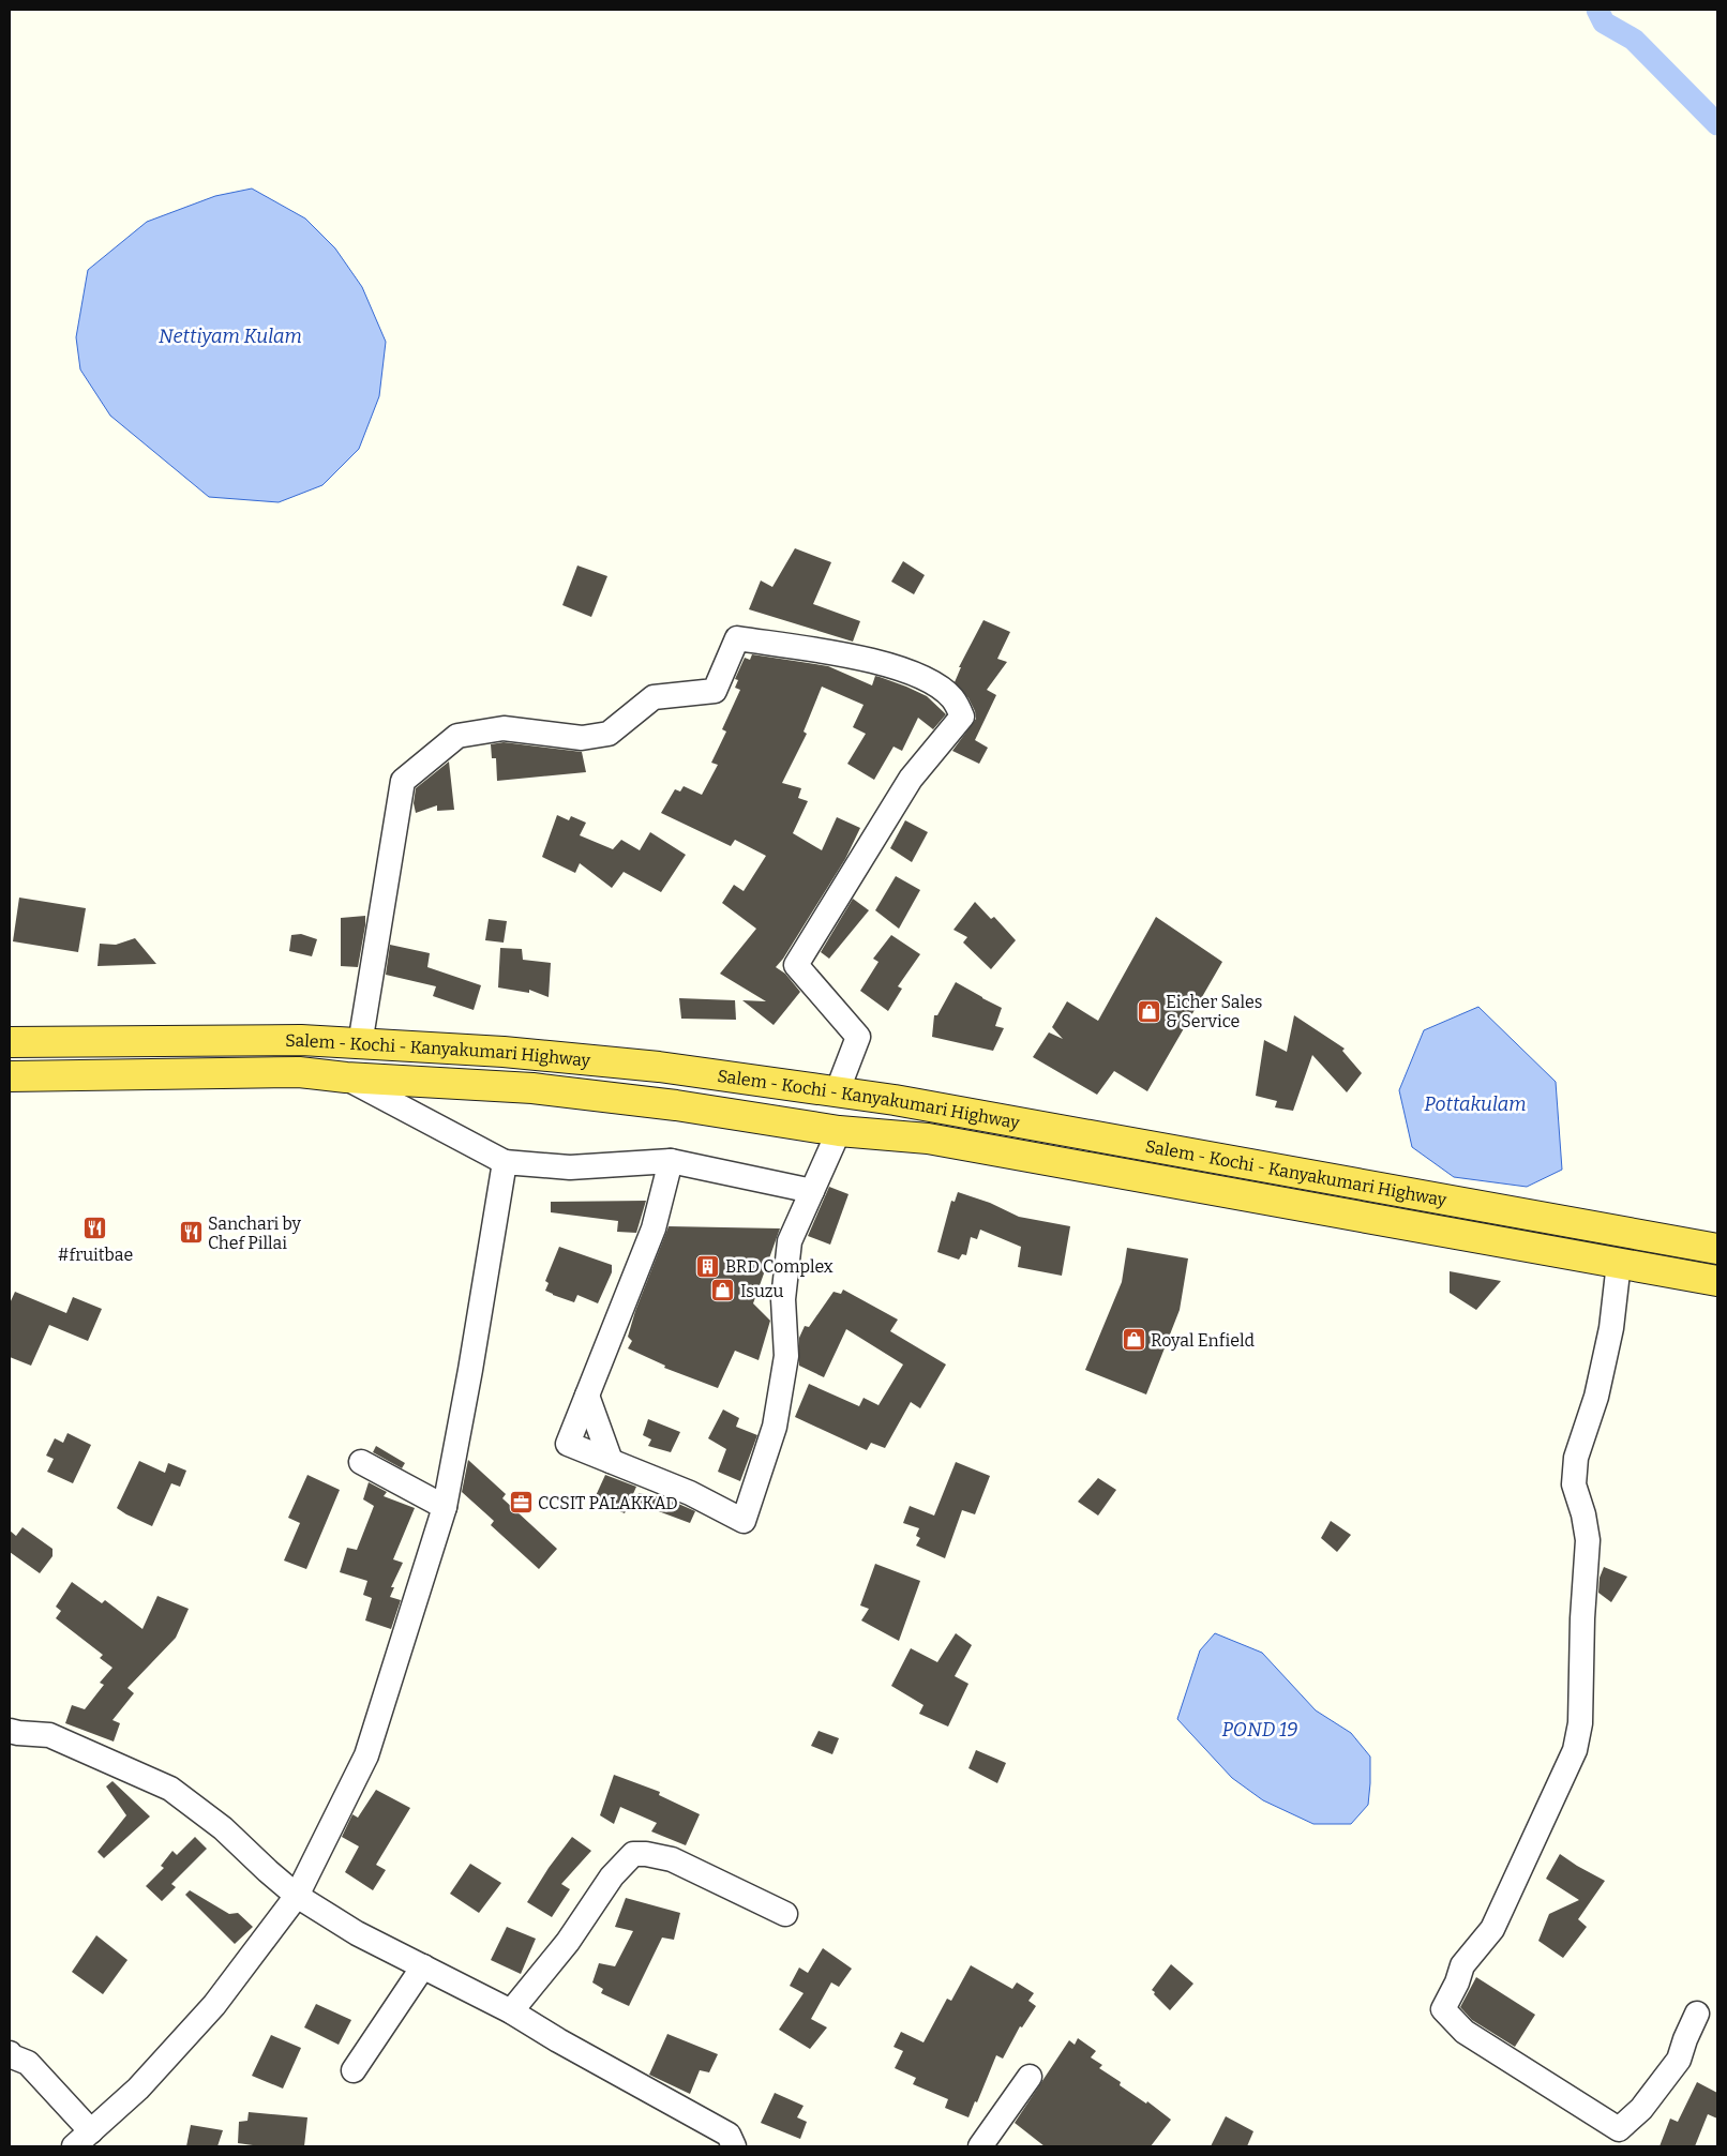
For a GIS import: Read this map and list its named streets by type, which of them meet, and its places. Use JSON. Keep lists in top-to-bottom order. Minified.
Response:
{"streets":{"highway":["Salem - Kochi - Kanyakumari Highway"]},"water":["Nettiyam Kulam","Pottakulam","POND 19"],"places":{"shop":["Eicher Sales & Service","Isuzu","Royal Enfield"],"restaurant":["#fruitbae","Sanchari by Chef Pillai"],"building":["BRD Complex"],"office":["CCSIT PALAKKAD"]}}
